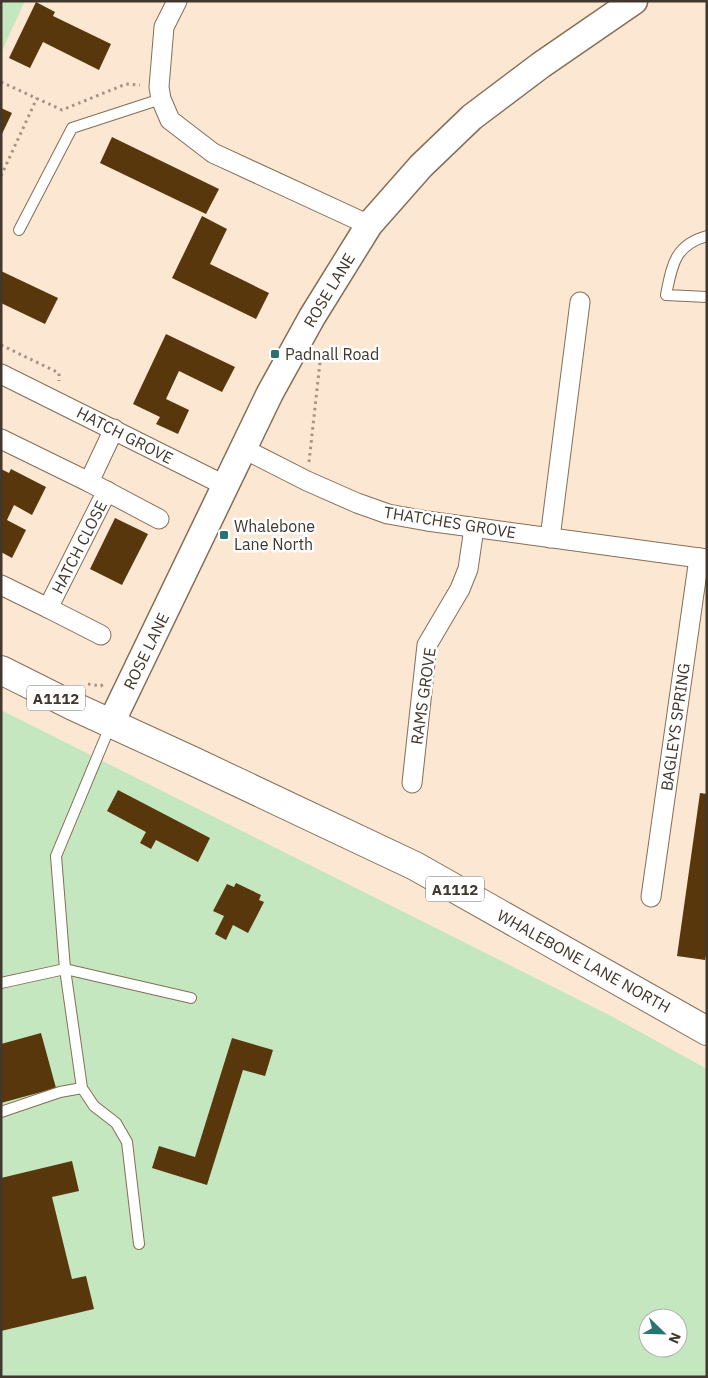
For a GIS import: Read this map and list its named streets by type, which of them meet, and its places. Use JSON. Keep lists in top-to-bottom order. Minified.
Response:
{"streets":{"main road":["A1112","WHALEBONE LANE NORTH"],"street":["ROSE LANE","HATCH GROVE","THATCHES GROVE","HATCH CLOSE","RAMS GROVE","BAGLEYS SPRING"]},"crossings":[["ROSE LANE","HATCH GROVE"],["ROSE LANE","THATCHES GROVE"],["ROSE LANE","WHALEBONE LANE NORTH"],["THATCHES GROVE","RAMS GROVE"],["THATCHES GROVE","BAGLEYS SPRING"]],"places":{"transit":["Padnall Road","Whalebone Lane North"]},"north":"bottom right"}
